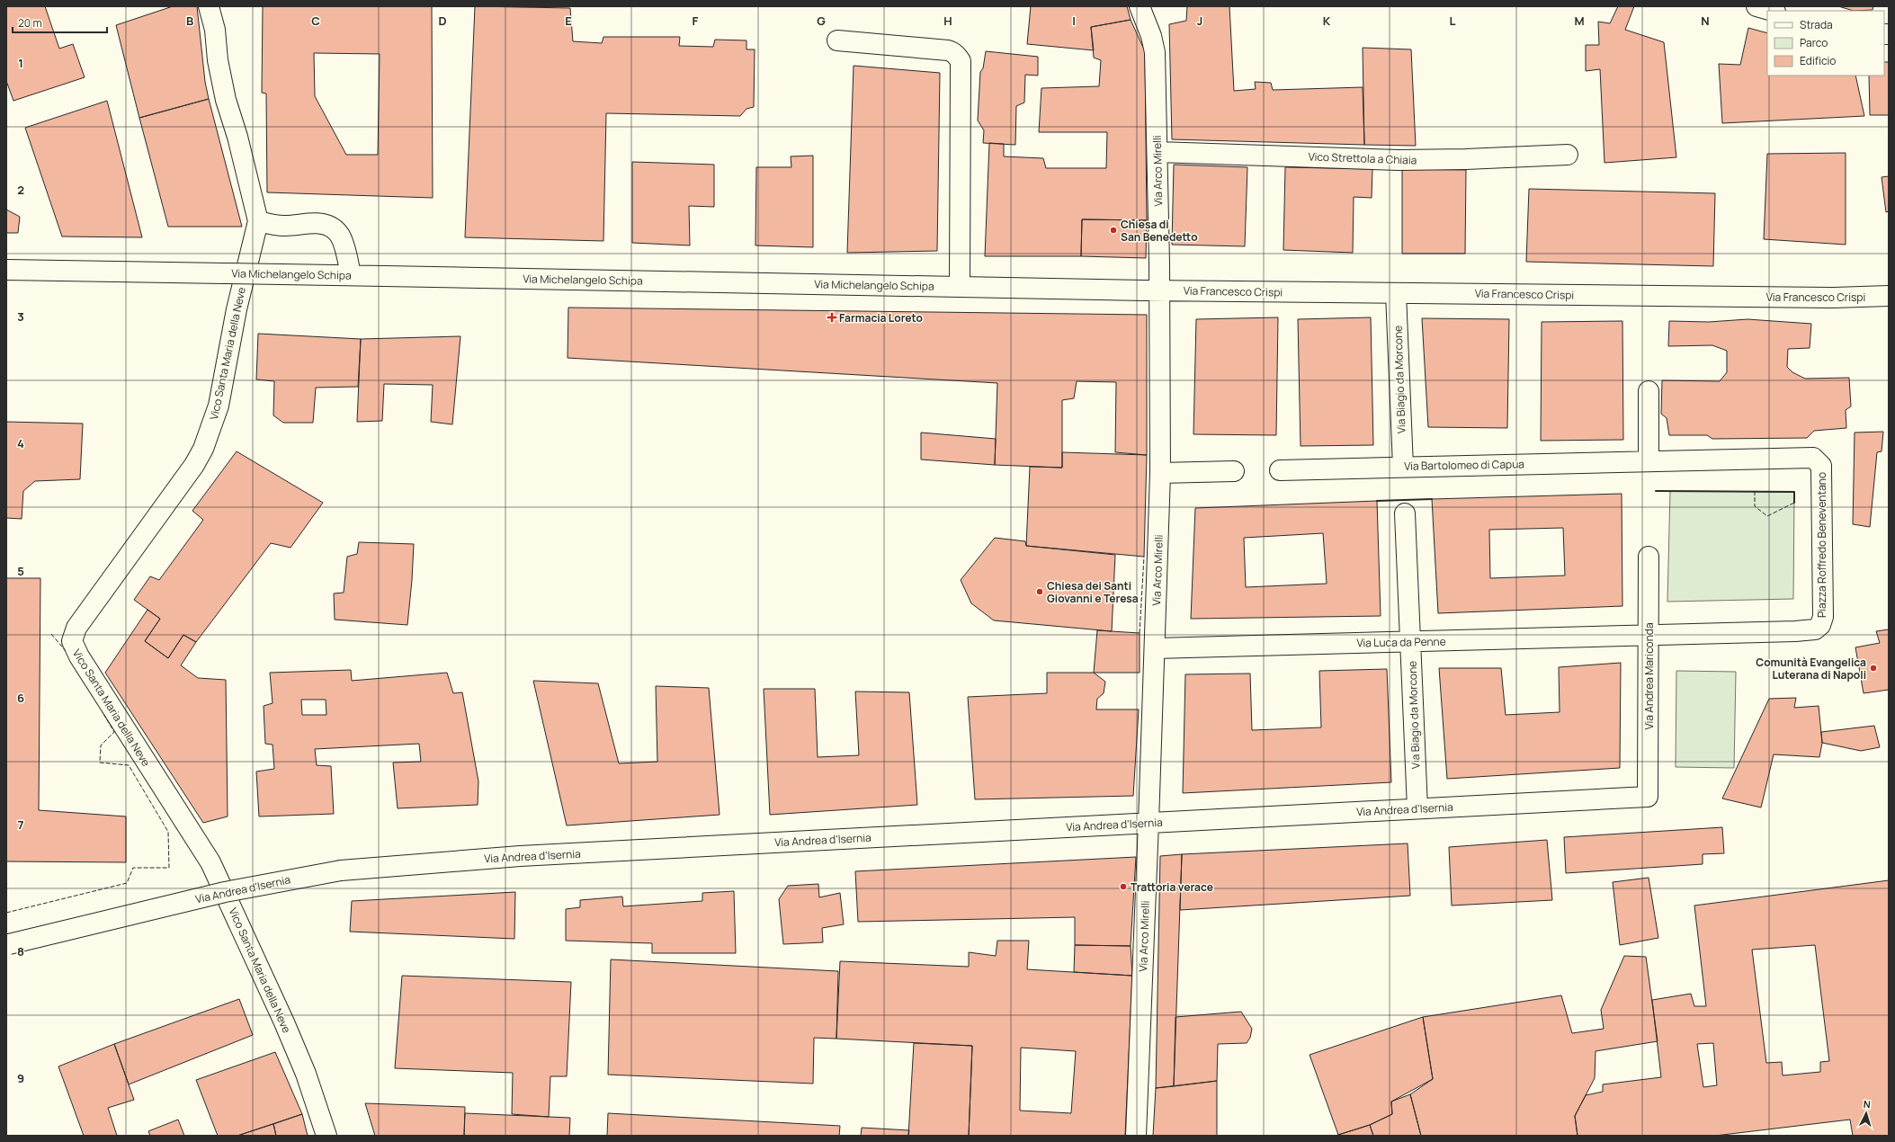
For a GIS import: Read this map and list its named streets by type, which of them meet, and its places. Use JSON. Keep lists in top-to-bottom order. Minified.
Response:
{"streets":{"street":["Vico Strettola a Chiaia","Via Arco Mirelli","Via Michelangelo Schipa","Via Francesco Crispi","Vico Santa Maria della Neve","Via Biagio da Morcone","Via Bartolomeo di Capua","Piazza Roffredo Beneventano","Via Luca da Penne","Via Andrea Mariconda","Via Andrea d'Isernia"]},"crossings":[["Vico Strettola a Chiaia","Via Arco Mirelli"],["Via Arco Mirelli","Via Michelangelo Schipa"],["Via Arco Mirelli","Via Francesco Crispi"],["Via Arco Mirelli","Via Luca da Penne"],["Via Arco Mirelli","Via Andrea d'Isernia"],["Via Michelangelo Schipa","Via Francesco Crispi"],["Via Francesco Crispi","Via Biagio da Morcone"],["Via Biagio da Morcone","Via Bartolomeo di Capua"],["Via Biagio da Morcone","Via Luca da Penne"],["Via Biagio da Morcone","Via Andrea d'Isernia"],["Via Bartolomeo di Capua","Piazza Roffredo Beneventano"],["Piazza Roffredo Beneventano","Via Luca da Penne"],["Piazza Roffredo Beneventano","Via Andrea Mariconda"],["Via Luca da Penne","Via Andrea Mariconda"],["Via Andrea Mariconda","Via Andrea d'Isernia"]],"places":{"other":["Chiesa di San Benedetto","Chiesa dei Santi Giovanni e Teresa","Comunità Evangelica Luterana di Napoli","Trattoria verace"],"health":["Farmacia Loreto"]},"legend":["Strada","Parco","Edificio"],"scale_bar":"20 m","north":"top","grid":{"columns":["B","C","D","E","F","G","H","I","J","K","L","M","N"],"rows":["1","2","3","4","5","6","7","8","9"]}}
